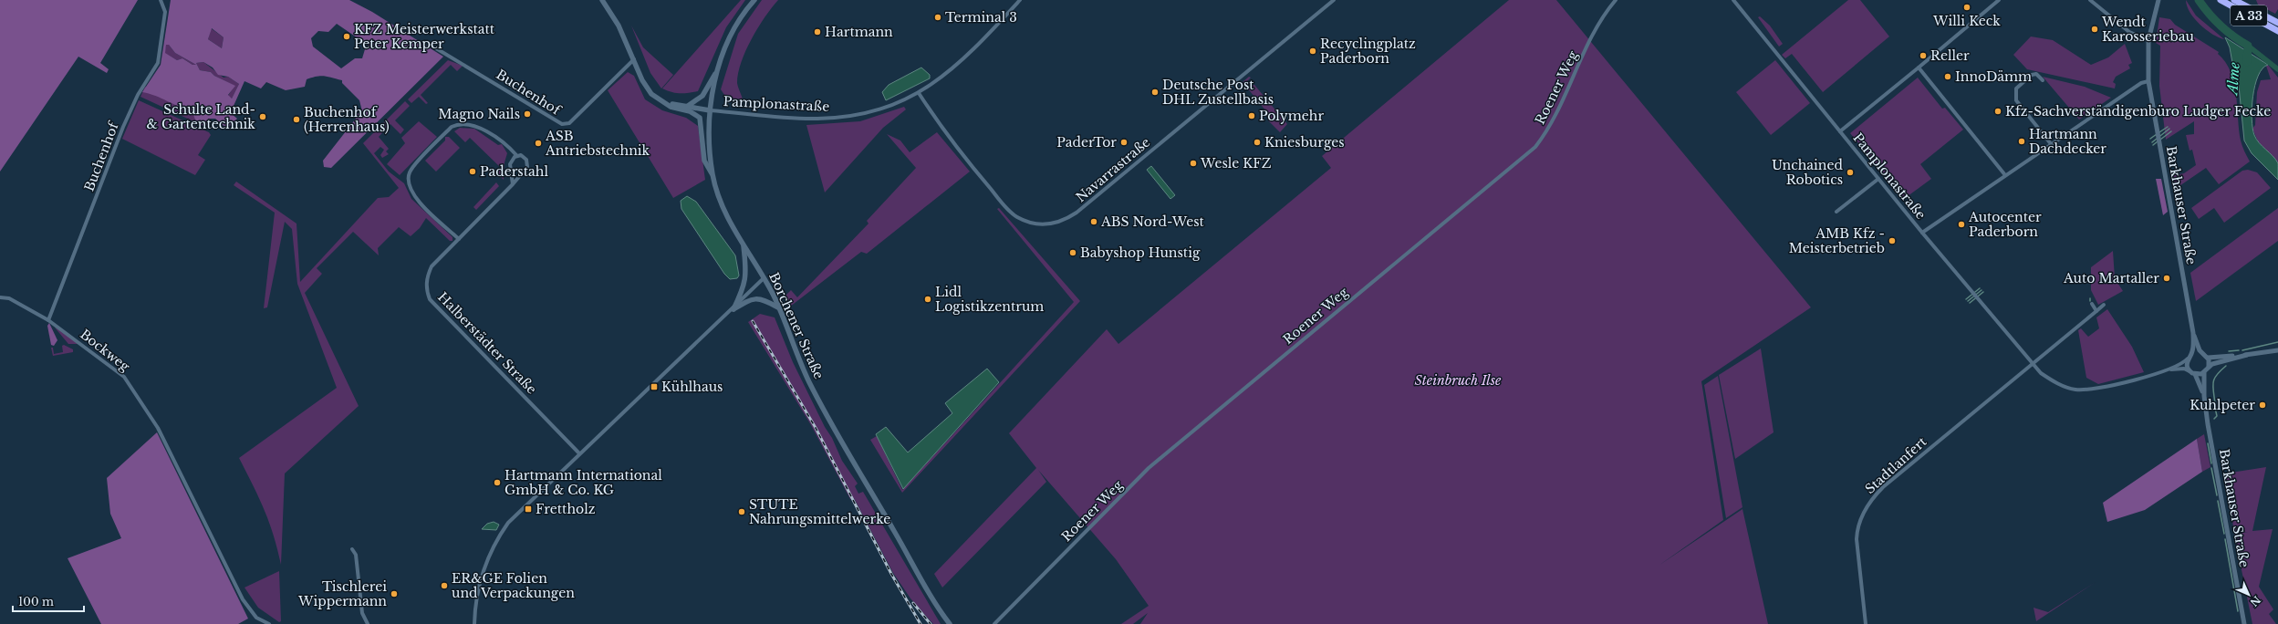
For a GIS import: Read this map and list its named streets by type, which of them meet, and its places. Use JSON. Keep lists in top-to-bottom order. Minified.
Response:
{"streets":{"highway":["A 33"],"main road":["Borchener Straße"],"street":["Roener Weg","Buchenhof","Pamplonastraße","Navarrastraße","Barkhauser Straße","Halberstädter Straße","Bockweg","Stadtlanfert"]},"crossings":[["Buchenhof","Bockweg"],["Pamplonastraße","Navarrastraße"],["Pamplonastraße","Borchener Straße"],["Pamplonastraße","Stadtlanfert"]],"water":["Alme"],"parks":["Steinbruch Ilse"],"places":{"other":["Willi Keck","Terminal 3","Wendt Karosseriebau","Hartmann","KFZ Meisterwerkstatt Peter Kemper","Recyclingplatz Paderborn","Reller","InnoDämm","Deutsche Post DHL Zustellbasis","Kfz-Sachverständigenbüro Ludger Fecke","Magno Nails","Polymehr","Schulte Land- & Gartentechnik","Buchenhof (Herrenhaus)","Hartmann Dachdecker","PaderTor","Kniesburges","ASB Antriebstechnik","Wesle KFZ","Paderstahl","Unchained Robotics","ABS Nord-West","Autocenter Paderborn","AMB Kfz - Meisterbetrieb","Babyshop Hunstig","Auto Martaller","Lidl Logistikzentrum","Kuhlpeter","Hartmann International GmbH & Co. KG","STUTE Nahrungsmittelwerke","ER&GE Folien und Verpackungen","Tischlerei Wippermann"],"transit":["Kühlhaus","Frettholz"]},"scale_bar":"100 m","north":"bottom right"}
